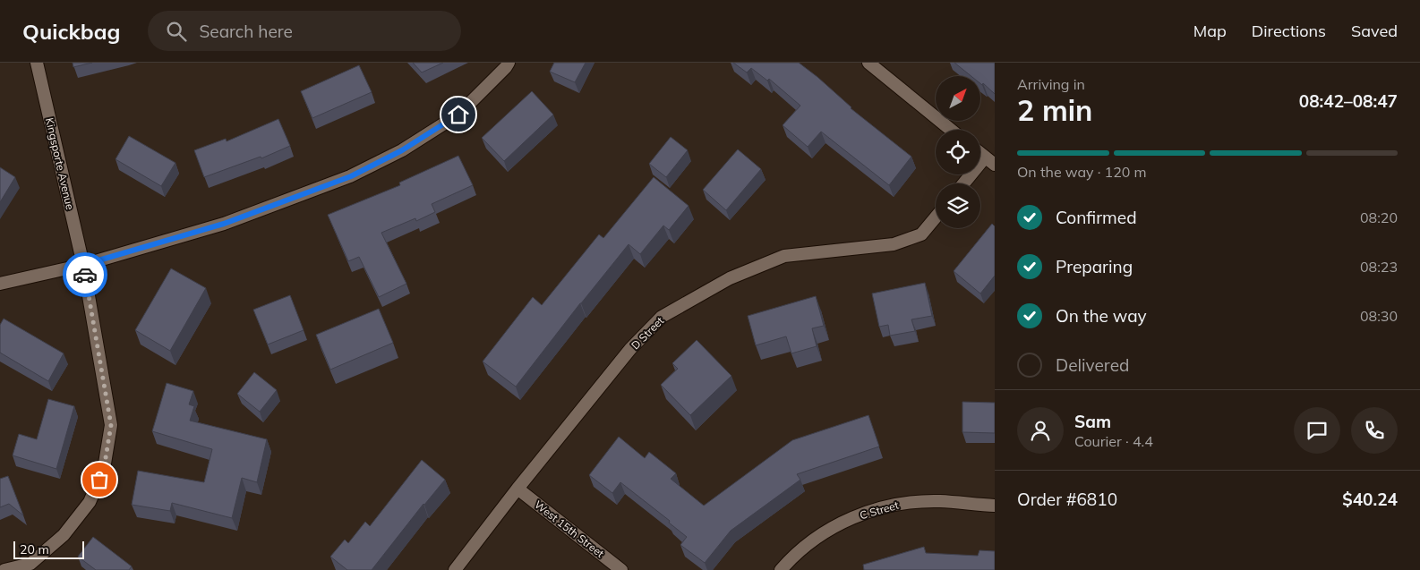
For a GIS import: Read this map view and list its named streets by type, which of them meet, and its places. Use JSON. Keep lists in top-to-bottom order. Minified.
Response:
{"streets":{"street":["Kingsporte Avenue","D Street","C Street","West 15th Street"]},"crossings":[["D Street","West 15th Street"]],"scale_bar":"20 m","north":"top right","page":{"header":"Quickbag","search":"Search here","nav":["Map","Directions","Saved"],"heading":["2 min","Arriving in","08:42–08:47"],"panel":["Sam","Courier · 4.4","Order #6810","$40.24"],"bar":"On the way · 120 m","list":[["Confirmed","08:20"],["Preparing","08:23"],["On the way","08:30"],"Delivered"],"scale":"20 m"}}
